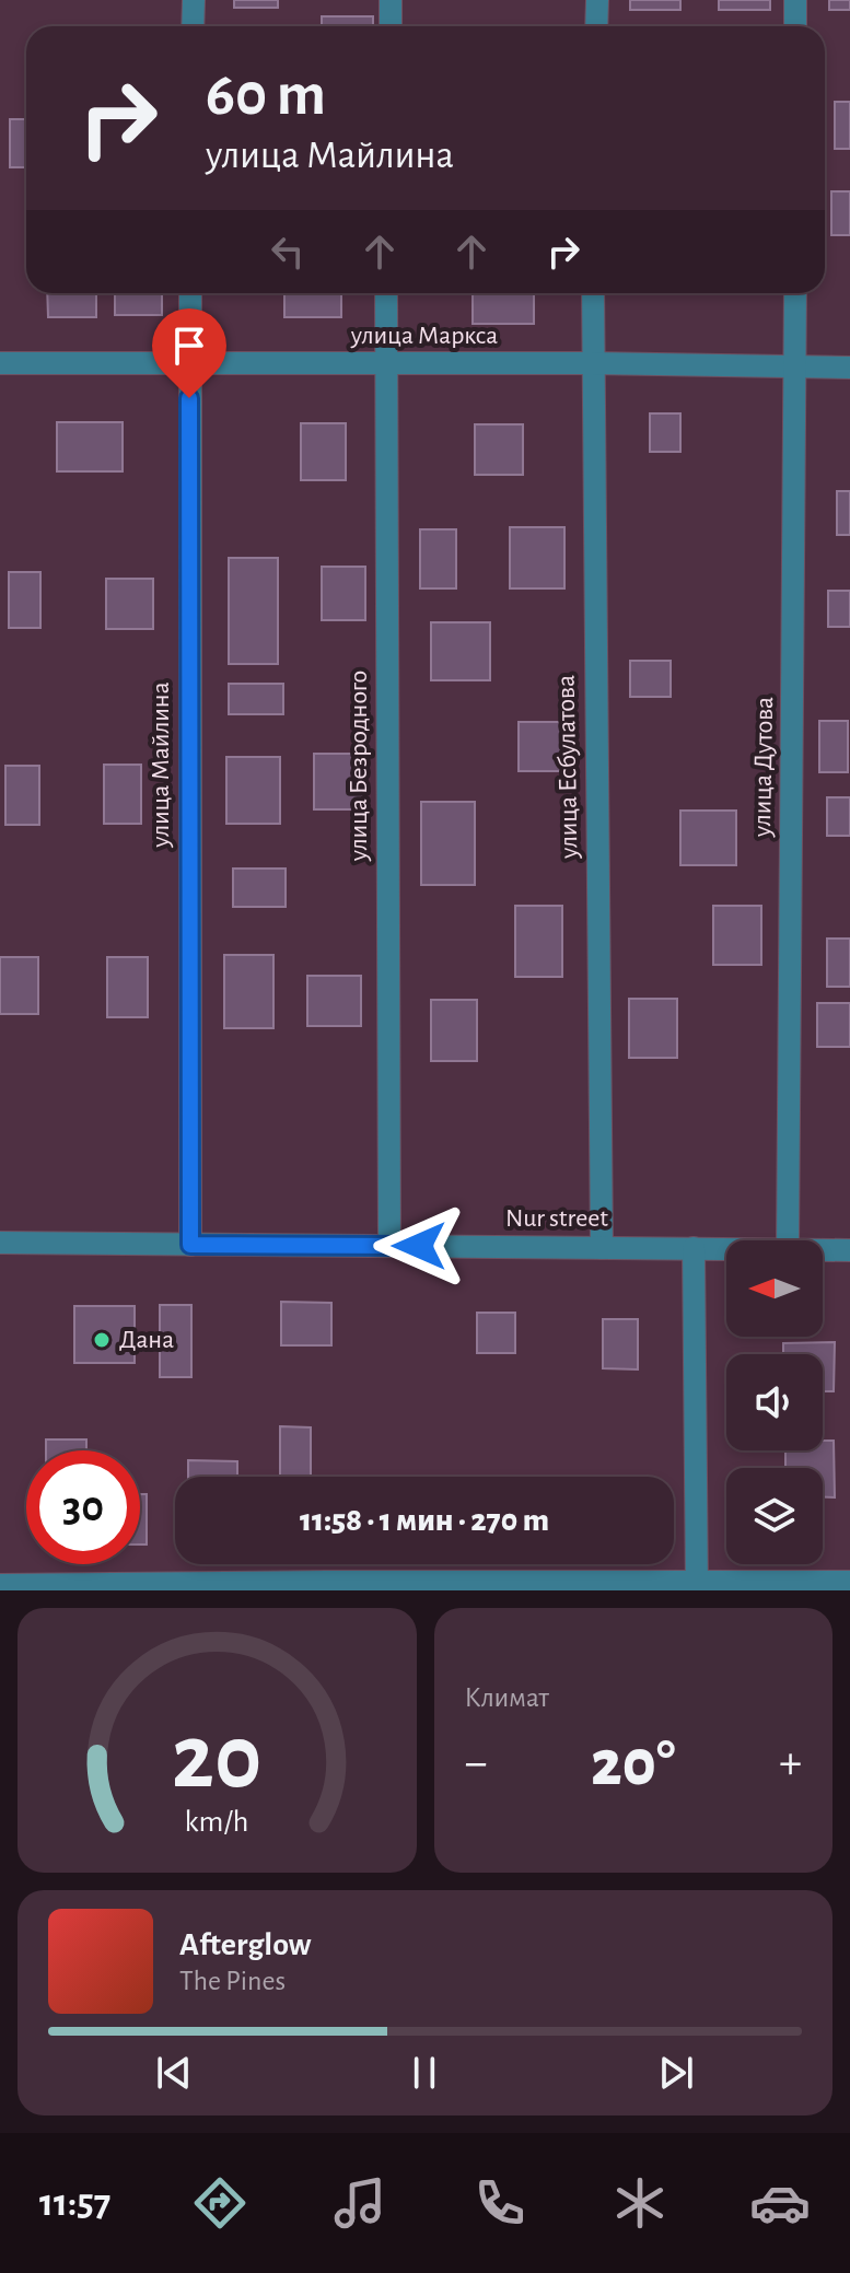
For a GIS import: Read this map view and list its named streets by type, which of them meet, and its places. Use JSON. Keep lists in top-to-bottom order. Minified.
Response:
{"streets":{"street":["улица Маркса","улица Майлина","улица Безродного","улица Есбулатова","улица Дутова","Nur street"]},"crossings":[["улица Маркса","улица Майлина"],["улица Маркса","улица Безродного"],["улица Маркса","улица Есбулатова"],["улица Маркса","улица Дутова"],["улица Майлина","Nur street"],["улица Безродного","Nur street"],["улица Есбулатова","Nur street"]],"places":["Дана"],"north":"left","page":{"turn":["60 m","улица Майлина"],"limit":"30","trip":"11:58 · 1 мин · 270 m","tile":"Климат","heat":["−","20°","+"],"song":["Afterglow","The Pines"],"tabs":"11:57","gauge":["20","km/h"]}}
